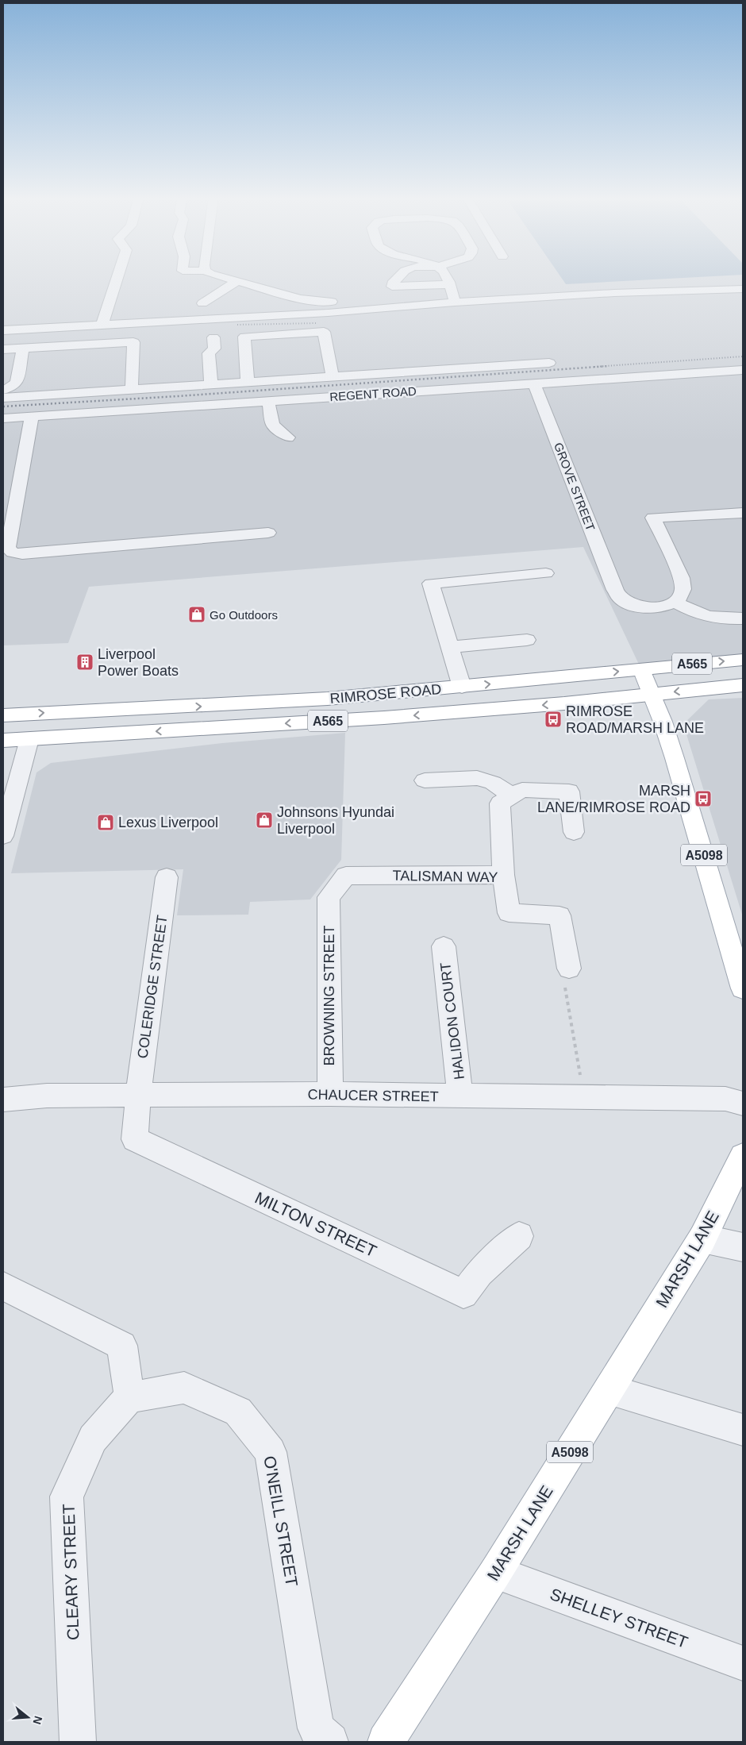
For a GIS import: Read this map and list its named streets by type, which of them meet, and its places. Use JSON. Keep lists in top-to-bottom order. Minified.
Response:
{"streets":{"main road":["A565","RIMROSE ROAD","A5098","MARSH LANE"],"street":["REGENT ROAD","GROVE STREET","TALISMAN WAY","COLERIDGE STREET","BROWNING STREET","HALIDON COURT","CHAUCER STREET","MILTON STREET","O'NEILL STREET","CLEARY STREET","SHELLEY STREET"]},"crossings":[["REGENT ROAD","GROVE STREET"],["RIMROSE ROAD","A5098"],["TALISMAN WAY","BROWNING STREET"],["COLERIDGE STREET","CHAUCER STREET"],["COLERIDGE STREET","MILTON STREET"],["BROWNING STREET","CHAUCER STREET"],["HALIDON COURT","CHAUCER STREET"],["CHAUCER STREET","MILTON STREET"],["MARSH LANE","SHELLEY STREET"],["O'NEILL STREET","CLEARY STREET"]],"places":{"shop":["Go Outdoors","Johnsons Hyundai Liverpool","Lexus Liverpool"],"building":["Liverpool Power Boats"],"bus stop":["RIMROSE ROAD/MARSH LANE","MARSH LANE/RIMROSE ROAD"]},"north":"right"}
